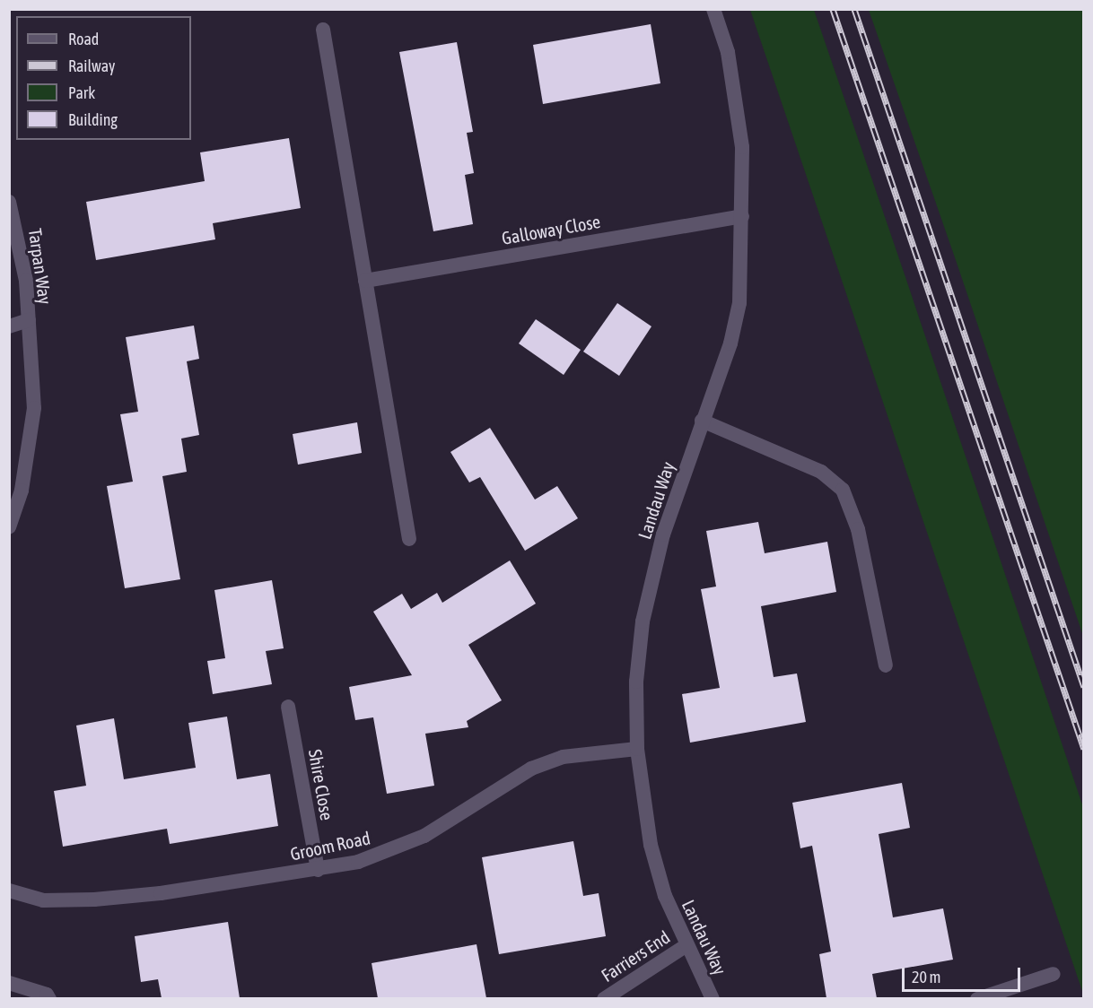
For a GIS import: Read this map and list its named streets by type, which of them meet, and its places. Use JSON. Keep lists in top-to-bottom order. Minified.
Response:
{"streets":{"street":["Galloway Close","Tarpan Way","Landau Way","Shire Close","Groom Road","Farriers End"]},"crossings":[["Galloway Close","Landau Way"],["Landau Way","Groom Road"],["Landau Way","Farriers End"],["Shire Close","Groom Road"]],"legend":["Road","Railway","Park","Building"],"scale_bar":"20 m"}
